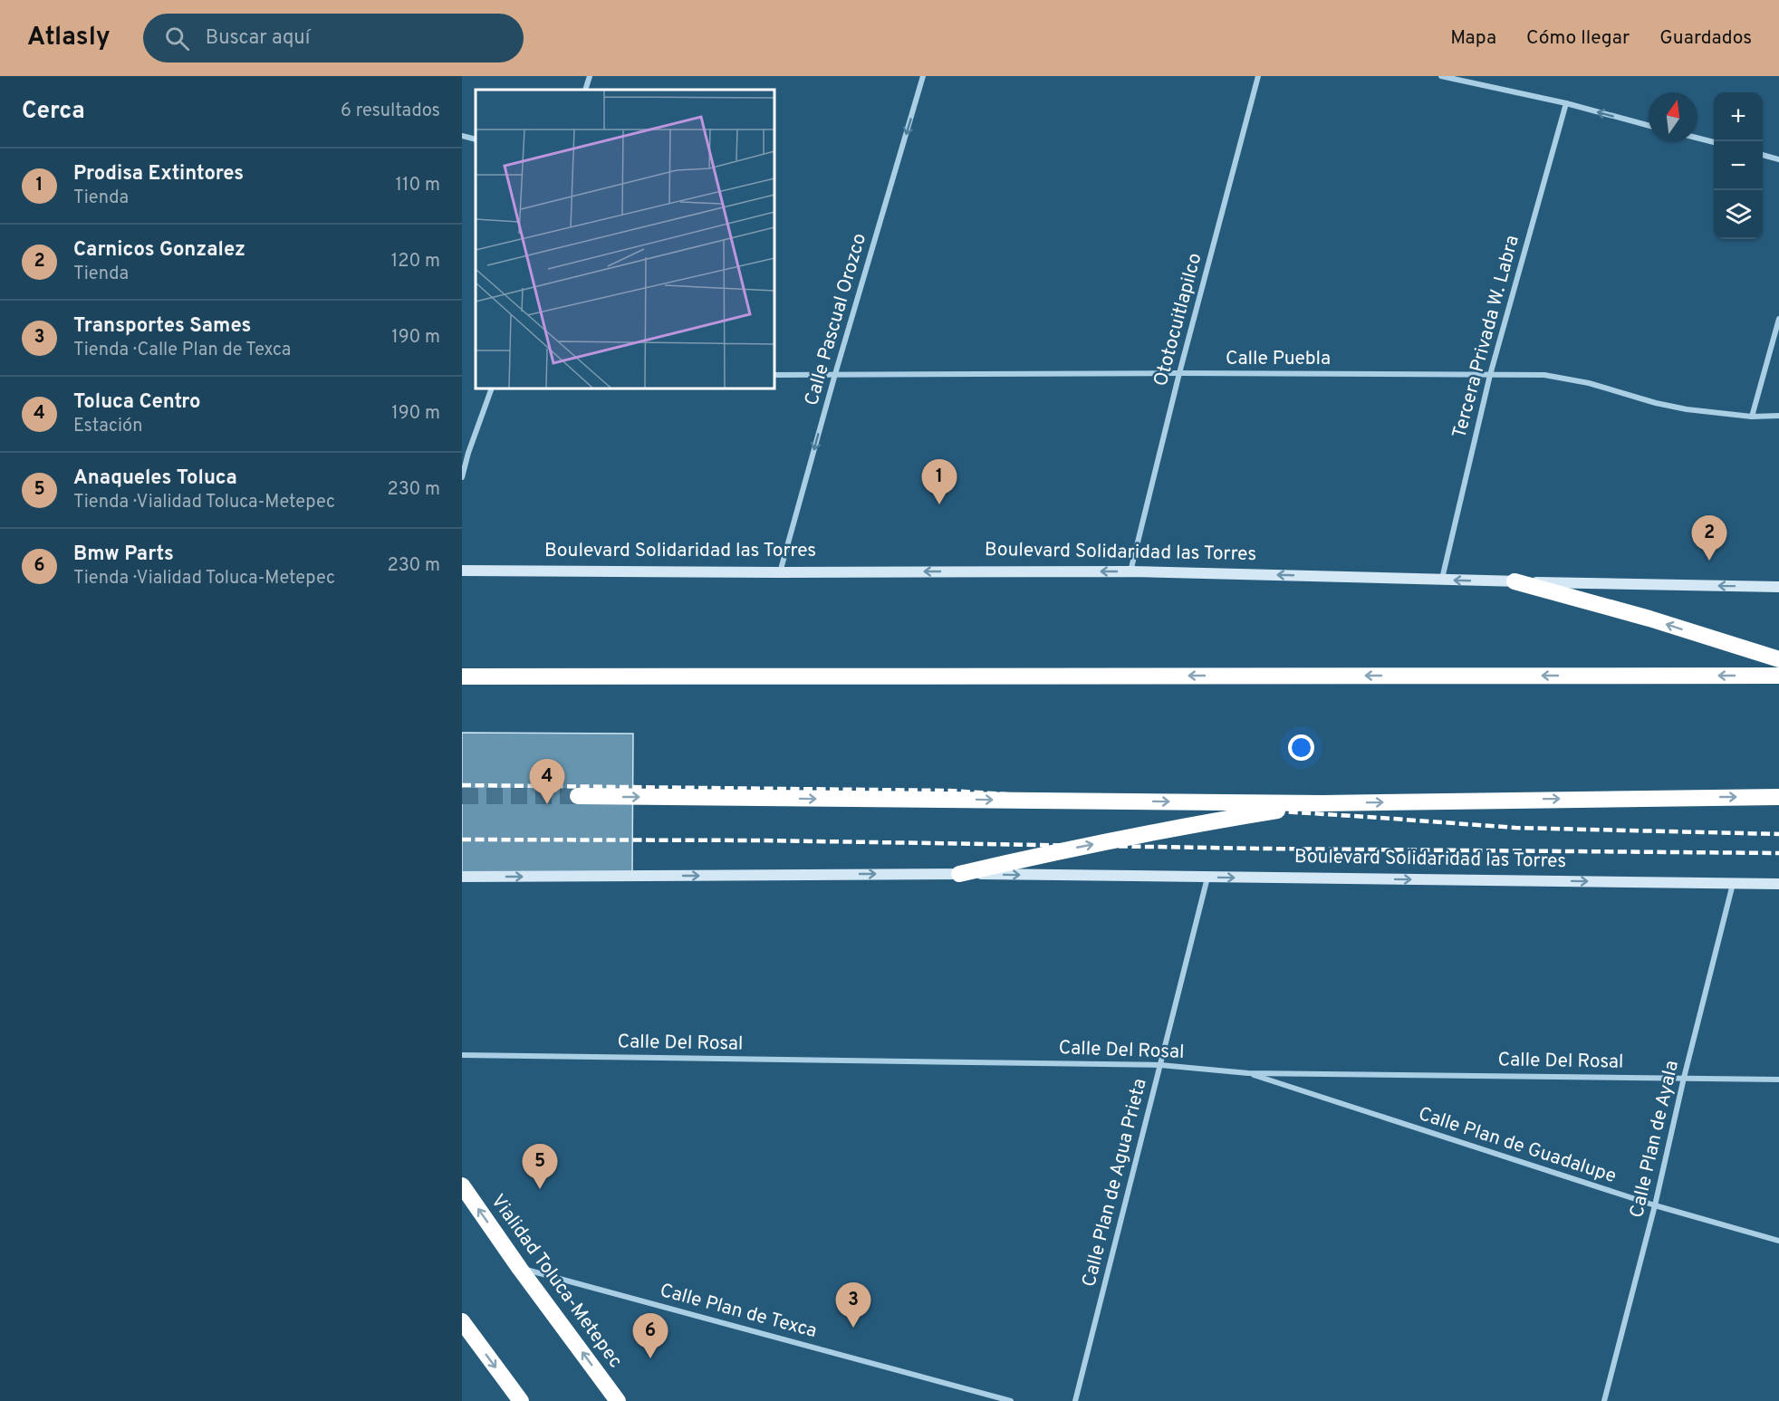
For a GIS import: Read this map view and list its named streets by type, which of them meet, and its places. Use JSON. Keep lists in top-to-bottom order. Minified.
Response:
{"streets":{"highway":["Vialidad Toluca-Metepec"],"main road":["Boulevard Solidaridad las Torres"],"street":["Calle Pascual Orozco","Ototocuitlapilco","Tercera Privada W. Labra","Calle Puebla","Calle Del Rosal","Calle Plan de Ayala","Calle Plan de Guadalupe","Calle Plan de Agua Prieta","Calle Plan de Texca"]},"crossings":[["Calle Pascual Orozco","Calle Puebla"],["Calle Pascual Orozco","Boulevard Solidaridad las Torres"],["Ototocuitlapilco","Calle Puebla"],["Ototocuitlapilco","Boulevard Solidaridad las Torres"],["Tercera Privada W. Labra","Calle Puebla"],["Tercera Privada W. Labra","Boulevard Solidaridad las Torres"],["Boulevard Solidaridad las Torres","Calle Plan de Ayala"],["Boulevard Solidaridad las Torres","Calle Plan de Agua Prieta"],["Calle Del Rosal","Calle Plan de Ayala"],["Calle Del Rosal","Calle Plan de Guadalupe"],["Calle Del Rosal","Calle Plan de Agua Prieta"],["Calle Plan de Ayala","Calle Plan de Guadalupe"],["Vialidad Toluca-Metepec","Calle Plan de Texca"]],"one_way":["Calle Pascual Orozco"],"north":"top","page":{"header":"Atlasly","search":"Buscar aquí","nav":["Mapa","Cómo llegar","Guardados"],"heading":["Cerca","6 resultados"],"map_buttons":["+","−"],"list":[{"mark":"1","name":"Prodisa Extintores","note":"Tienda","value":"110 m"},{"mark":"2","name":"Carnicos Gonzalez","note":"Tienda","value":"120 m"},{"mark":"3","name":"Transportes Sames","note":"Tienda · Calle Plan de Texca","value":"190 m"},{"mark":"4","name":"Toluca Centro","note":"Estación","value":"190 m"},{"mark":"5","name":"Anaqueles Toluca","note":"Tienda · Vialidad Toluca-Metepec","value":"230 m"},{"mark":"6","name":"Bmw Parts","note":"Tienda · Vialidad Toluca-Metepec","value":"230 m"}],"pins":["1","2","4","5","3","6"]}}
